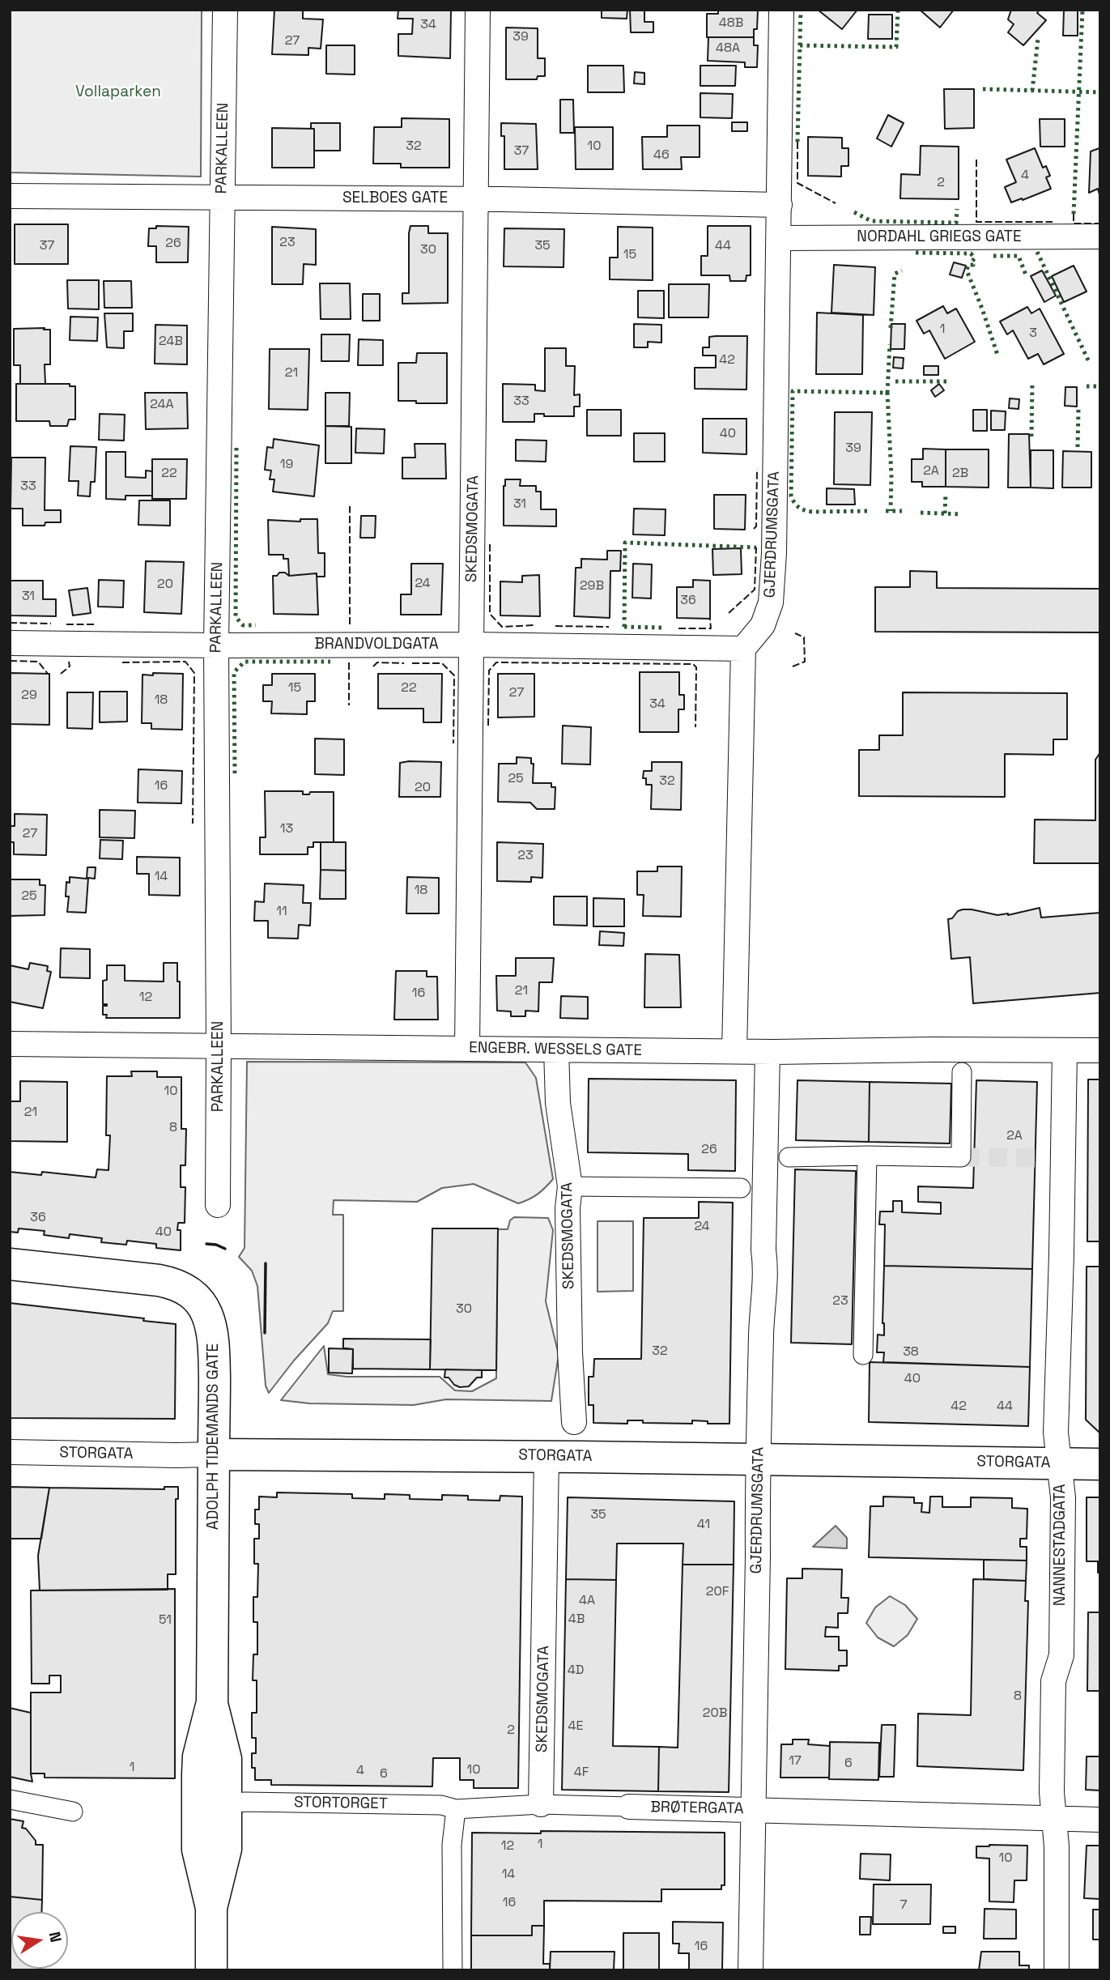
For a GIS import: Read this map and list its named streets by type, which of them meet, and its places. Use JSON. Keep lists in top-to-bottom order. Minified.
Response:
{"streets":{"main road":["ADOLPH TIDEMANDS GATE","STORGATA"],"street":["PARKALLEEN","SELBOES GATE","NORDAHL GRIEGS GATE","SKEDSMOGATA","GJERDRUMSGATA","BRANDVOLDGATA","ENGEBR. WESSELS GATE","NANNESTADGATA","STORTORGET","BRØTERGATA"]},"crossings":[["PARKALLEEN","SELBOES GATE"],["PARKALLEEN","BRANDVOLDGATA"],["PARKALLEEN","ENGEBR. WESSELS GATE"],["SELBOES GATE","SKEDSMOGATA"],["SELBOES GATE","GJERDRUMSGATA"],["NORDAHL GRIEGS GATE","GJERDRUMSGATA"],["SKEDSMOGATA","BRANDVOLDGATA"],["SKEDSMOGATA","ENGEBR. WESSELS GATE"],["SKEDSMOGATA","STORGATA"],["SKEDSMOGATA","BRØTERGATA"],["GJERDRUMSGATA","BRANDVOLDGATA"],["GJERDRUMSGATA","ENGEBR. WESSELS GATE"],["GJERDRUMSGATA","STORGATA"],["GJERDRUMSGATA","BRØTERGATA"],["ENGEBR. WESSELS GATE","NANNESTADGATA"],["ADOLPH TIDEMANDS GATE","STORGATA"],["ADOLPH TIDEMANDS GATE","STORTORGET"],["STORGATA","NANNESTADGATA"],["NANNESTADGATA","BRØTERGATA"],["STORTORGET","BRØTERGATA"]],"parks":["Vollaparken"],"house_numbers":["48B","34","39","27","48A","32","10","37","46","4","2","23","26","37","35","44","30","15","1","3","24B","42","21","33","24A","40","39","19","2A","22","2B","33","31","24","20","29B","31","36","15","22","27","29","18","34","25","32","16","20","13","27","23","14","18","25","11","21","16","12","10","21","8","2A","26","36","24","40","23","30","32","38","40","42","44","35","41","20F","4A","4B","51","4D","8","20B","4E","2","17","6","1","10","4","4F","6","1","12","10","14","16","7","16"],"north":"right"}
